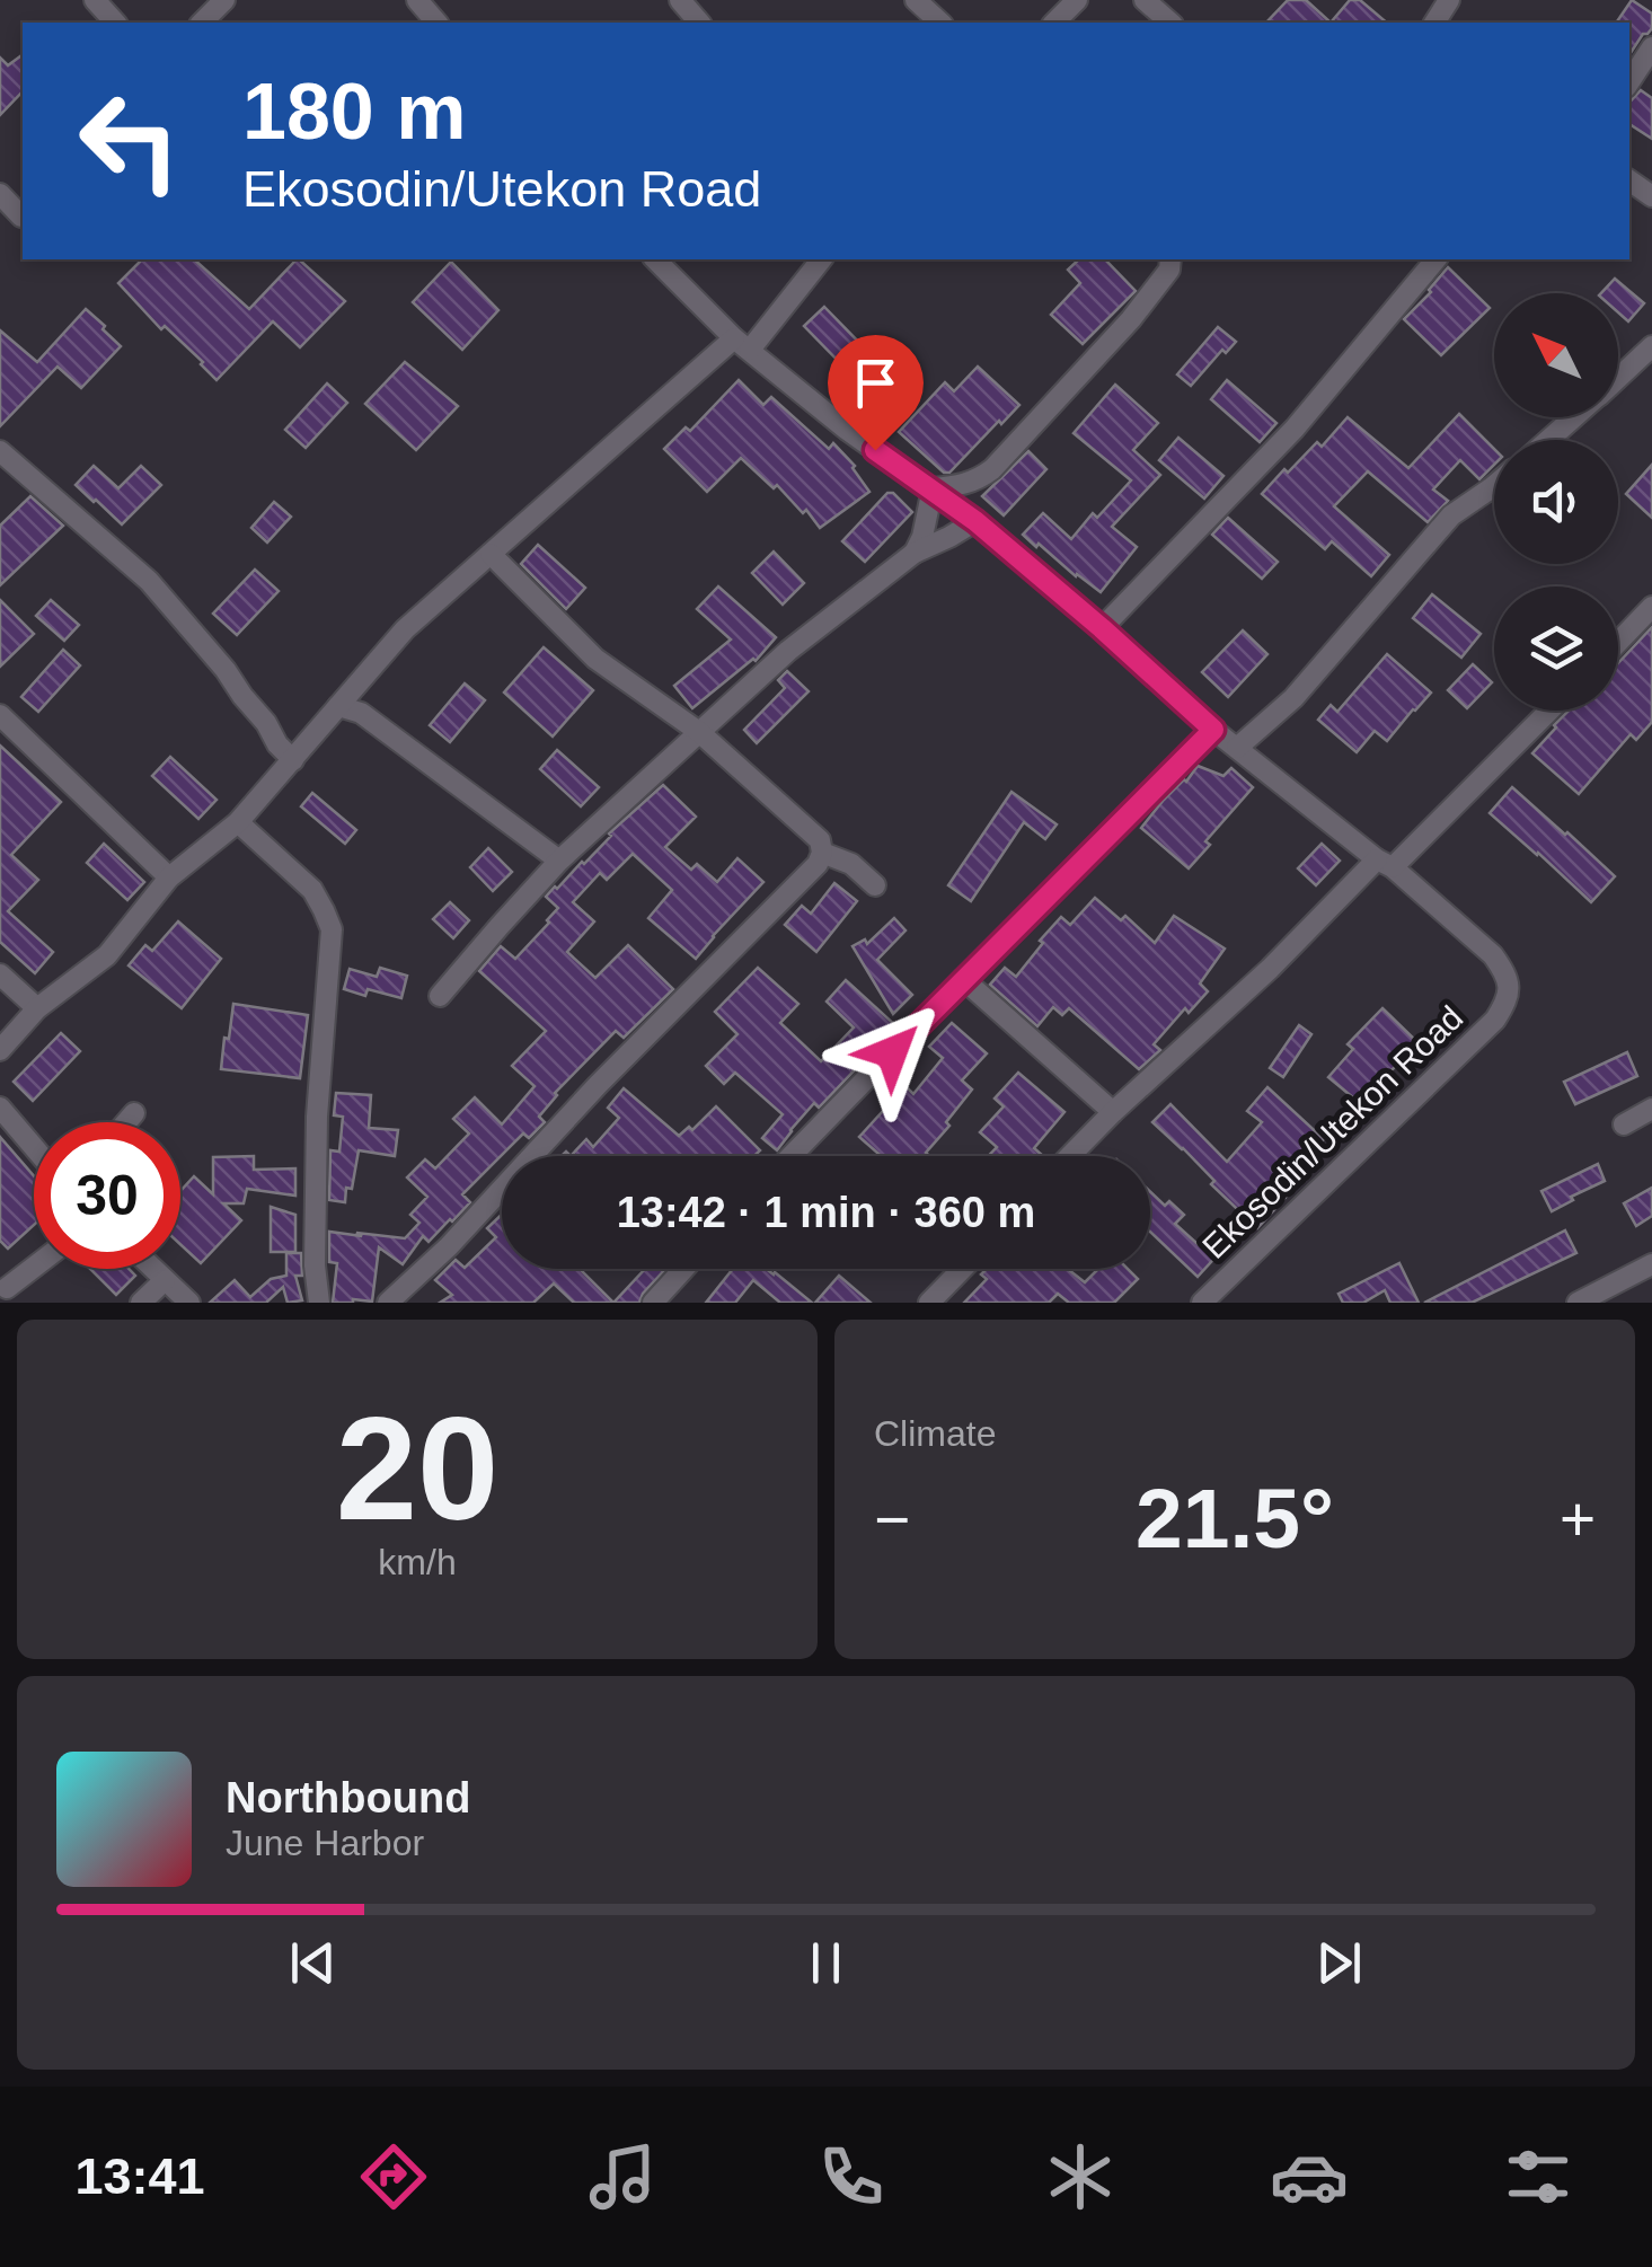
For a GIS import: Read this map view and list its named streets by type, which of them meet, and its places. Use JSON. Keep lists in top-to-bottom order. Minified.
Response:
{"streets":{"street":["Ekosodin/Utekon Road"]},"north":"top left","page":{"turn":["180 m","Ekosodin/Utekon Road"],"limit":"30","trip":"13:42 · 1 min · 360 m","tile":[["20","km/h"],"Climate"],"heat":["−","21.5°","+"],"song":["Northbound","June Harbor"],"tabs":"13:41"}}
